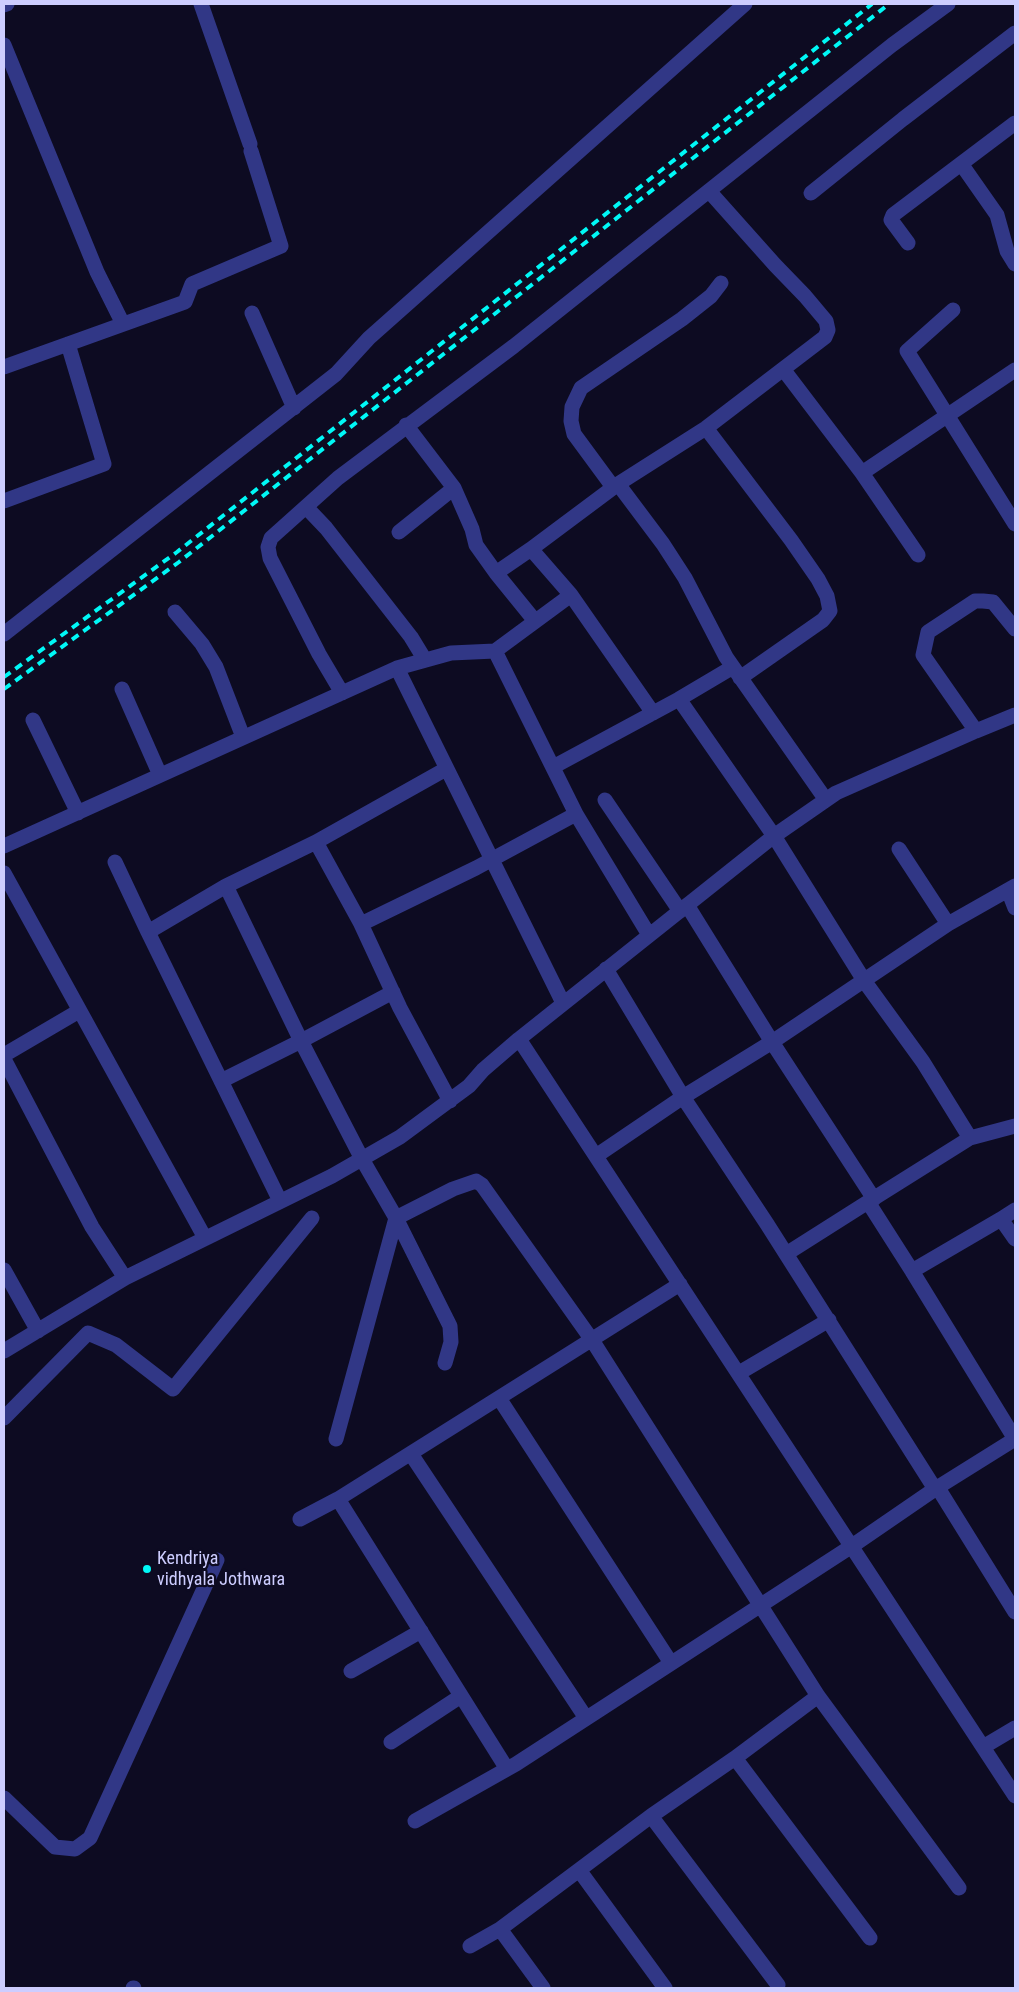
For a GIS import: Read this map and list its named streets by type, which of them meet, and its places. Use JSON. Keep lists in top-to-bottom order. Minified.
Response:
{"places":["Kendriya vidhyala Jothwara"]}
